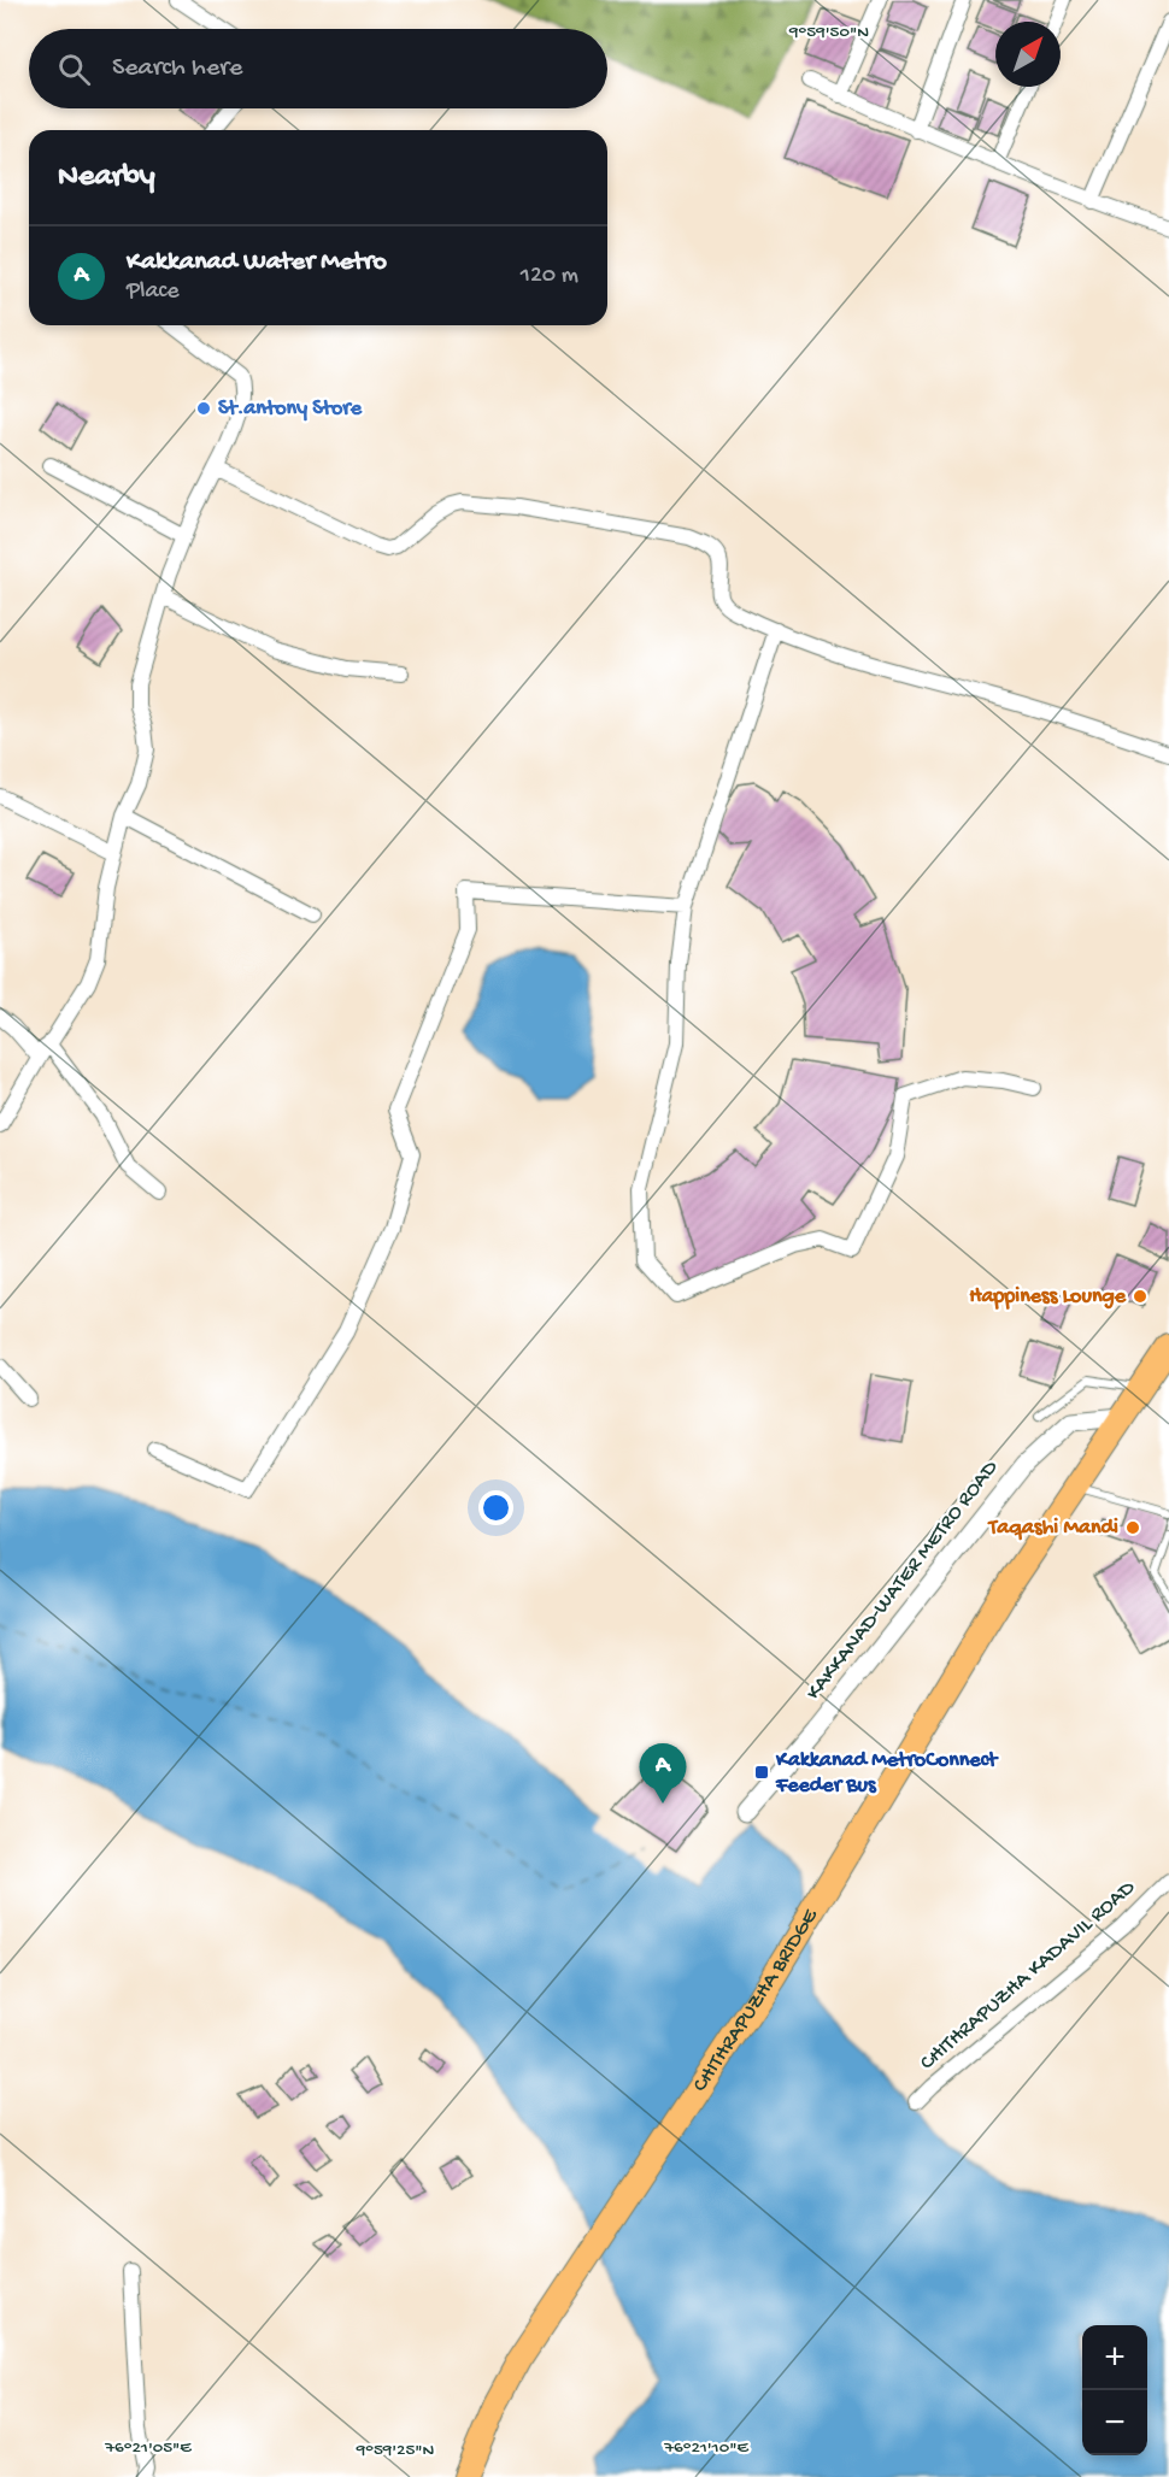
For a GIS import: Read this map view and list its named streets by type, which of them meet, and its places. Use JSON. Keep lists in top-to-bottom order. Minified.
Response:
{"streets":{"main road":["CHITHRAPUZHA BRIDGE"],"street":["KAKKANAD-WATER METRO ROAD","CHITHRAPUZHA KADAVIL ROAD"]},"crossings":[["KAKKANAD-WATER METRO ROAD","CHITHRAPUZHA BRIDGE"]],"places":{"other":["St.antony Store","Happiness Lounge","Taqashi Mandi"],"transit":["Kakkanad MetroConnect Feeder Bus"]},"north":"top right","page":{"search":"Search here","heading":"Nearby","list":[{"mark":"A","name":"Kakkanad Water Metro","note":"Place","value":"120 m"}],"pins":"A","map_buttons":["+","−"]},"coordinates":["9°59'50\"N","76°21'05\"E","76°21'10\"E","9°59'25\"N"]}
